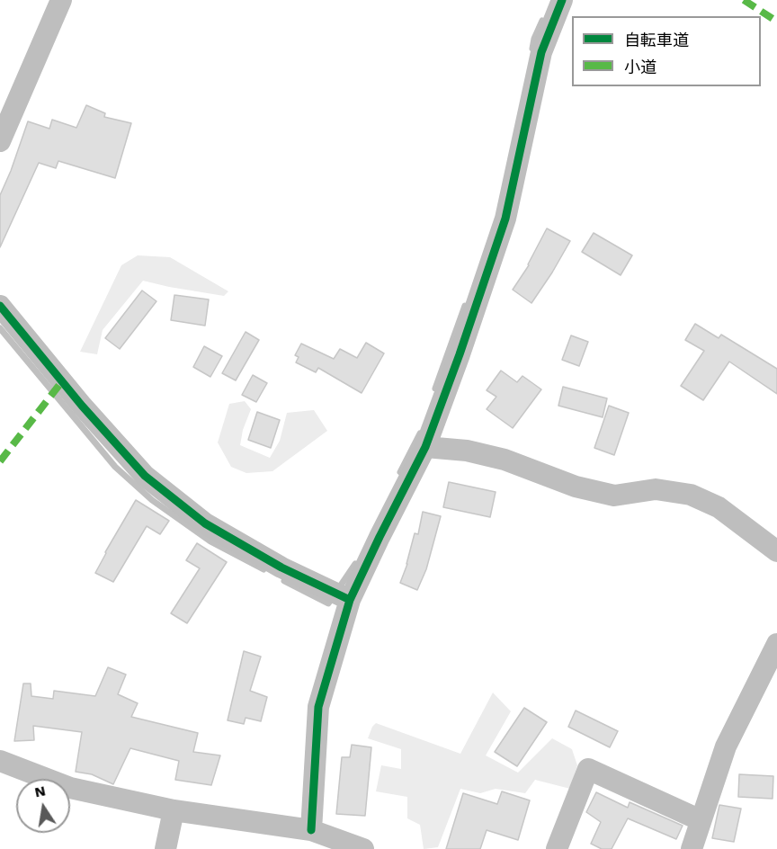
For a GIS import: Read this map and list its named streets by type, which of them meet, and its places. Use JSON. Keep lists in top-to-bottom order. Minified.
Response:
{"legend":["自転車道","小道"],"north":"top"}
